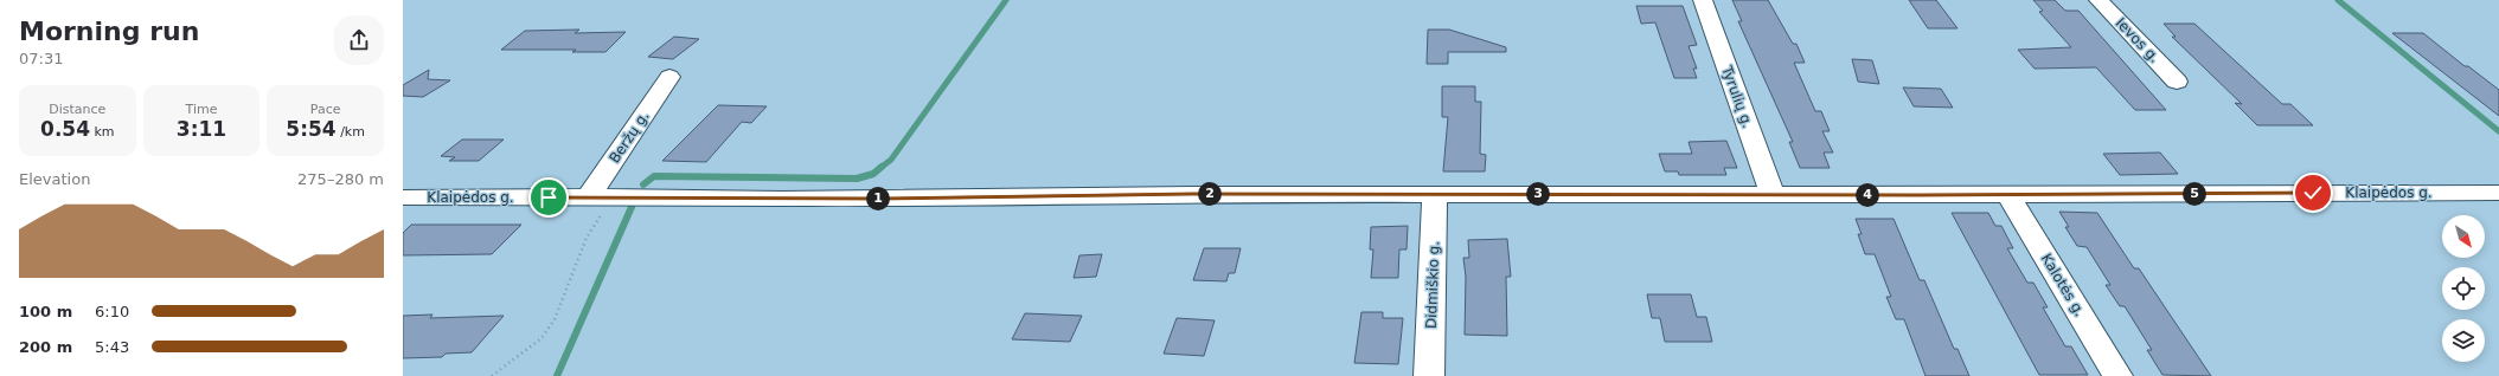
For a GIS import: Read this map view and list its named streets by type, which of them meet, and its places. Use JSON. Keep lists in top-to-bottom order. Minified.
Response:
{"streets":{"street":["Ievos g.","Tyrulių g.","Beržų g.","Klaipėdos g.","Didmiškio g.","Kalotės g."]},"crossings":[["Tyrulių g.","Klaipėdos g."],["Beržų g.","Klaipėdos g."],["Klaipėdos g.","Didmiškio g."],["Klaipėdos g.","Kalotės g."]],"north":"bottom right","page":{"heading":["Morning run","07:31"],"stats":[["Distance","0.54 km"],["Time","3:11"],["Pace","5:54 /km"]],"chart":["Elevation","275–280 m"],"pins":["2","3","5","4","1"],"list":[{"name":"100 m","note":"6:10"},{"name":"200 m","note":"5:43"}]}}
